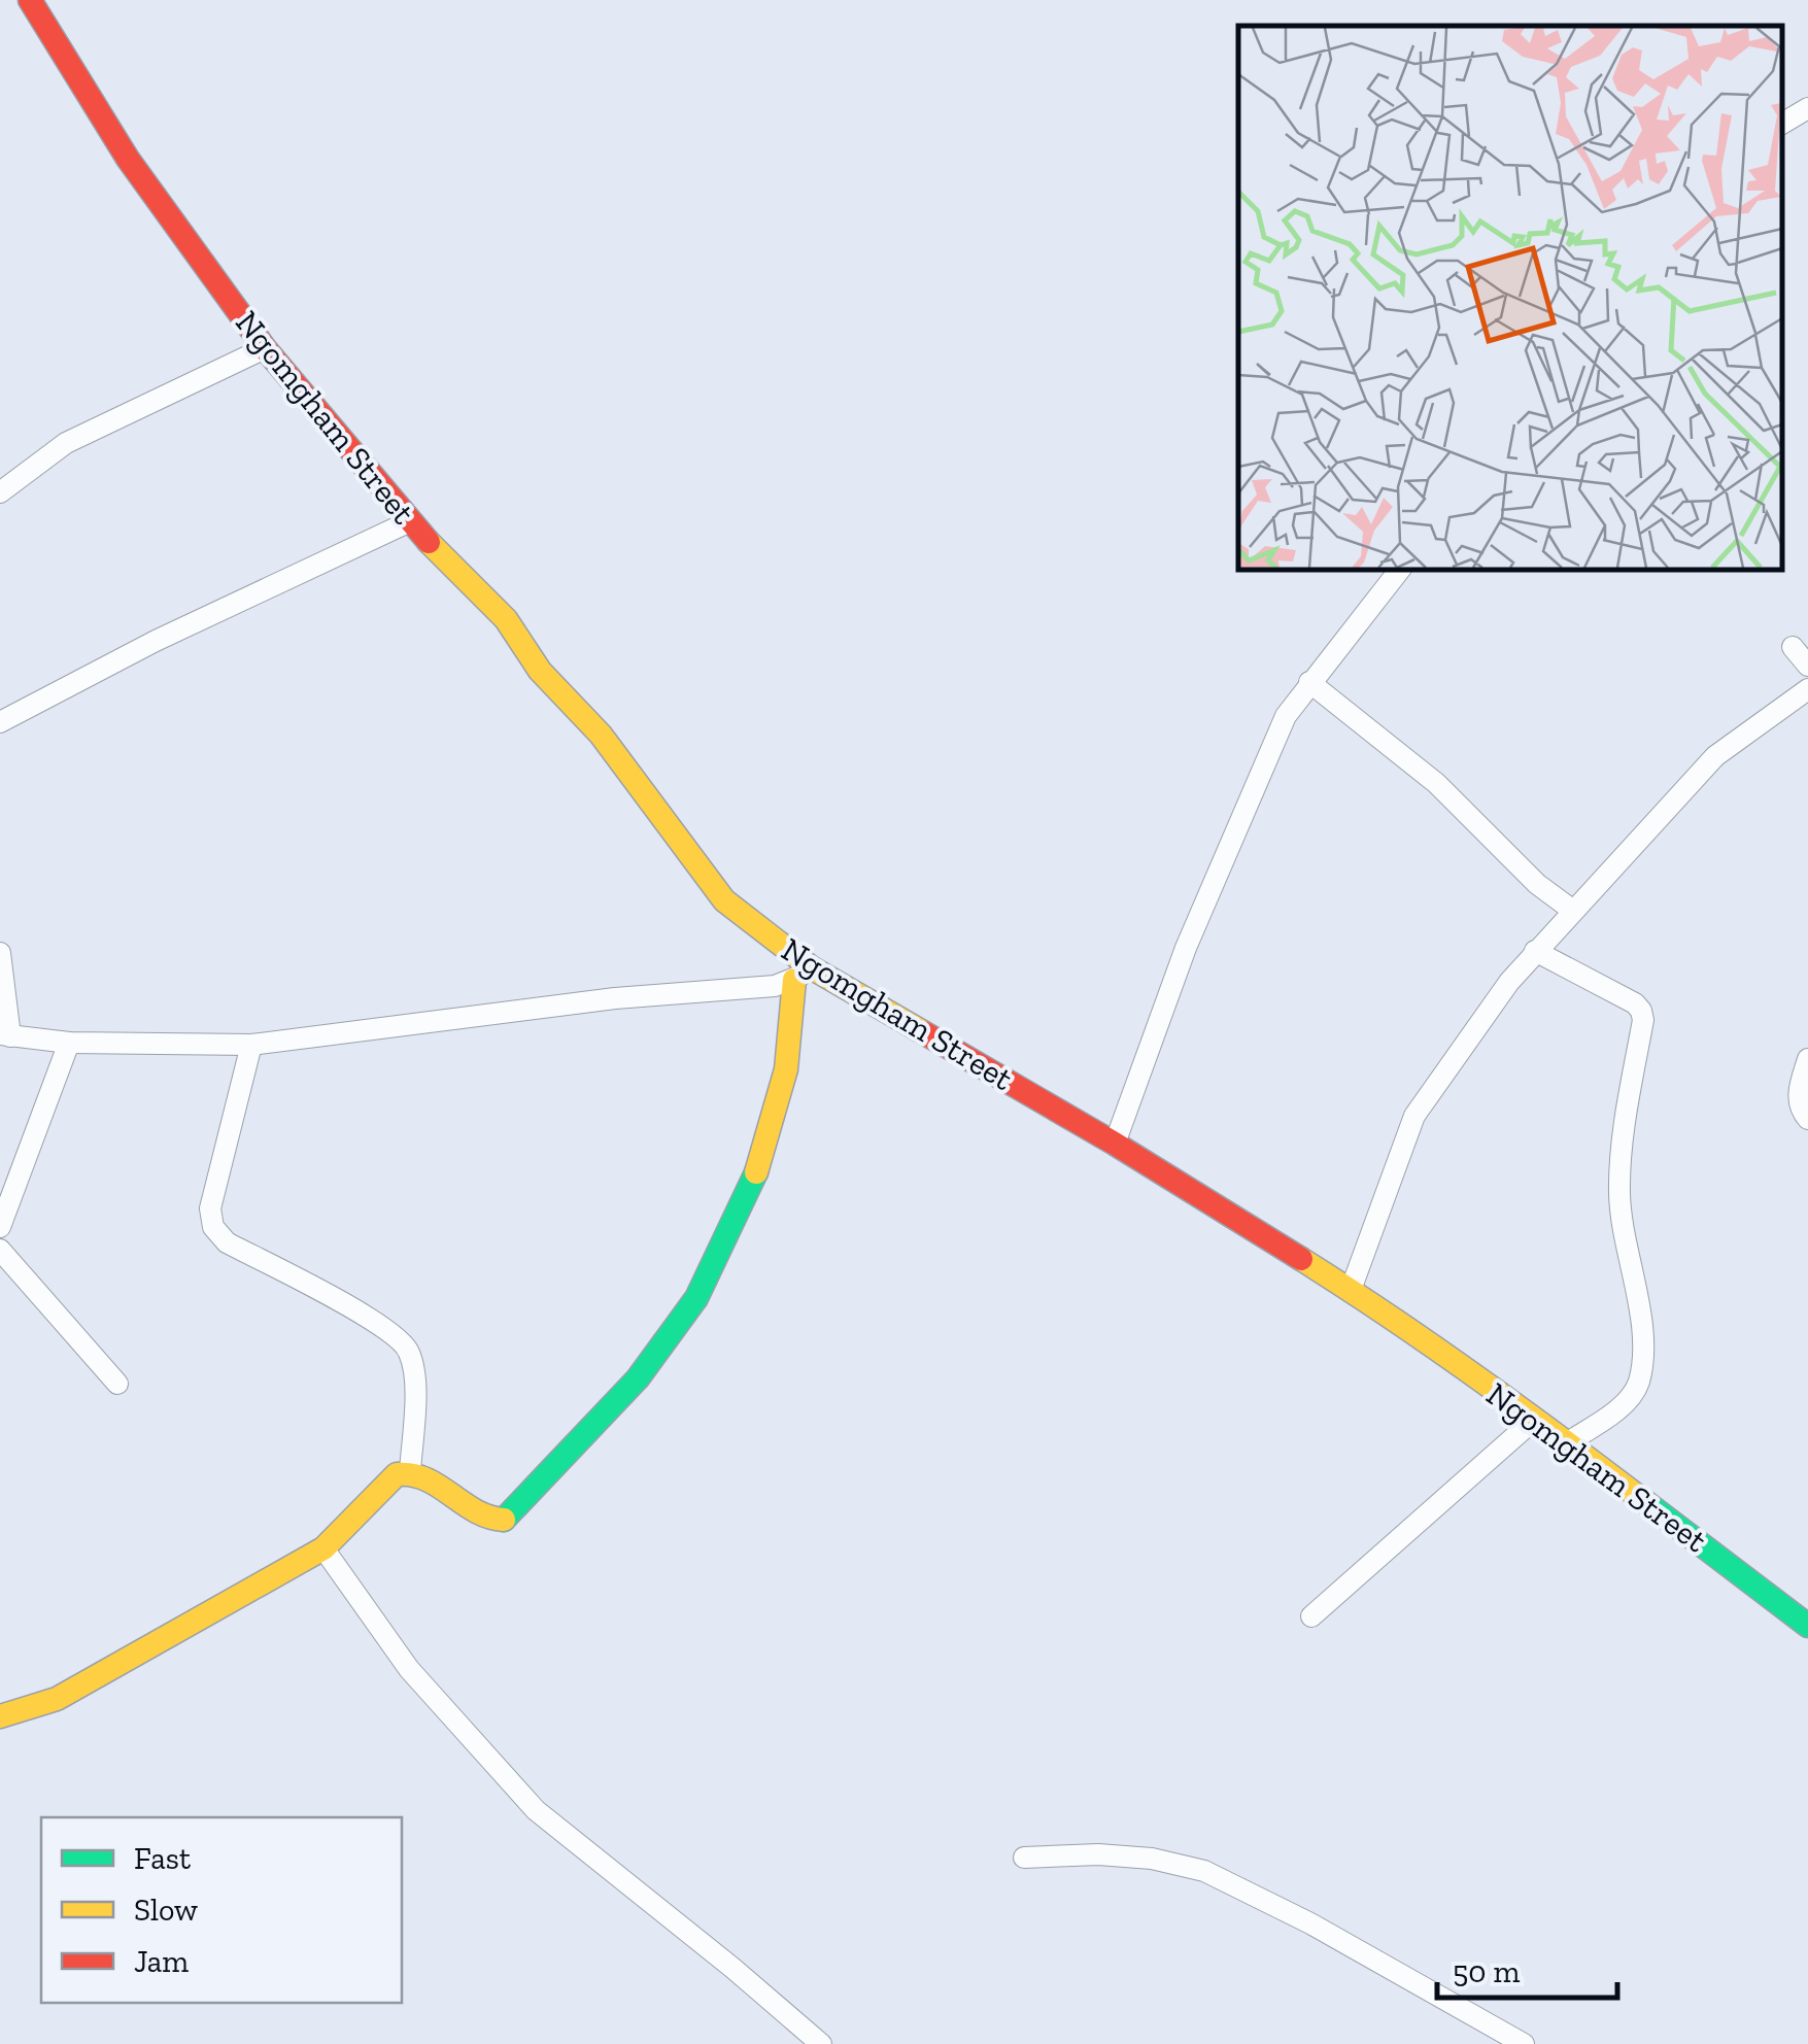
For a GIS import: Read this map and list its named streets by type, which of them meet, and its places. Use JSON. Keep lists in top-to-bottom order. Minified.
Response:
{"streets":{"main road":["Ngomgham Street"]},"legend":["Fast","Slow","Jam"],"scale_bar":"50 m"}
